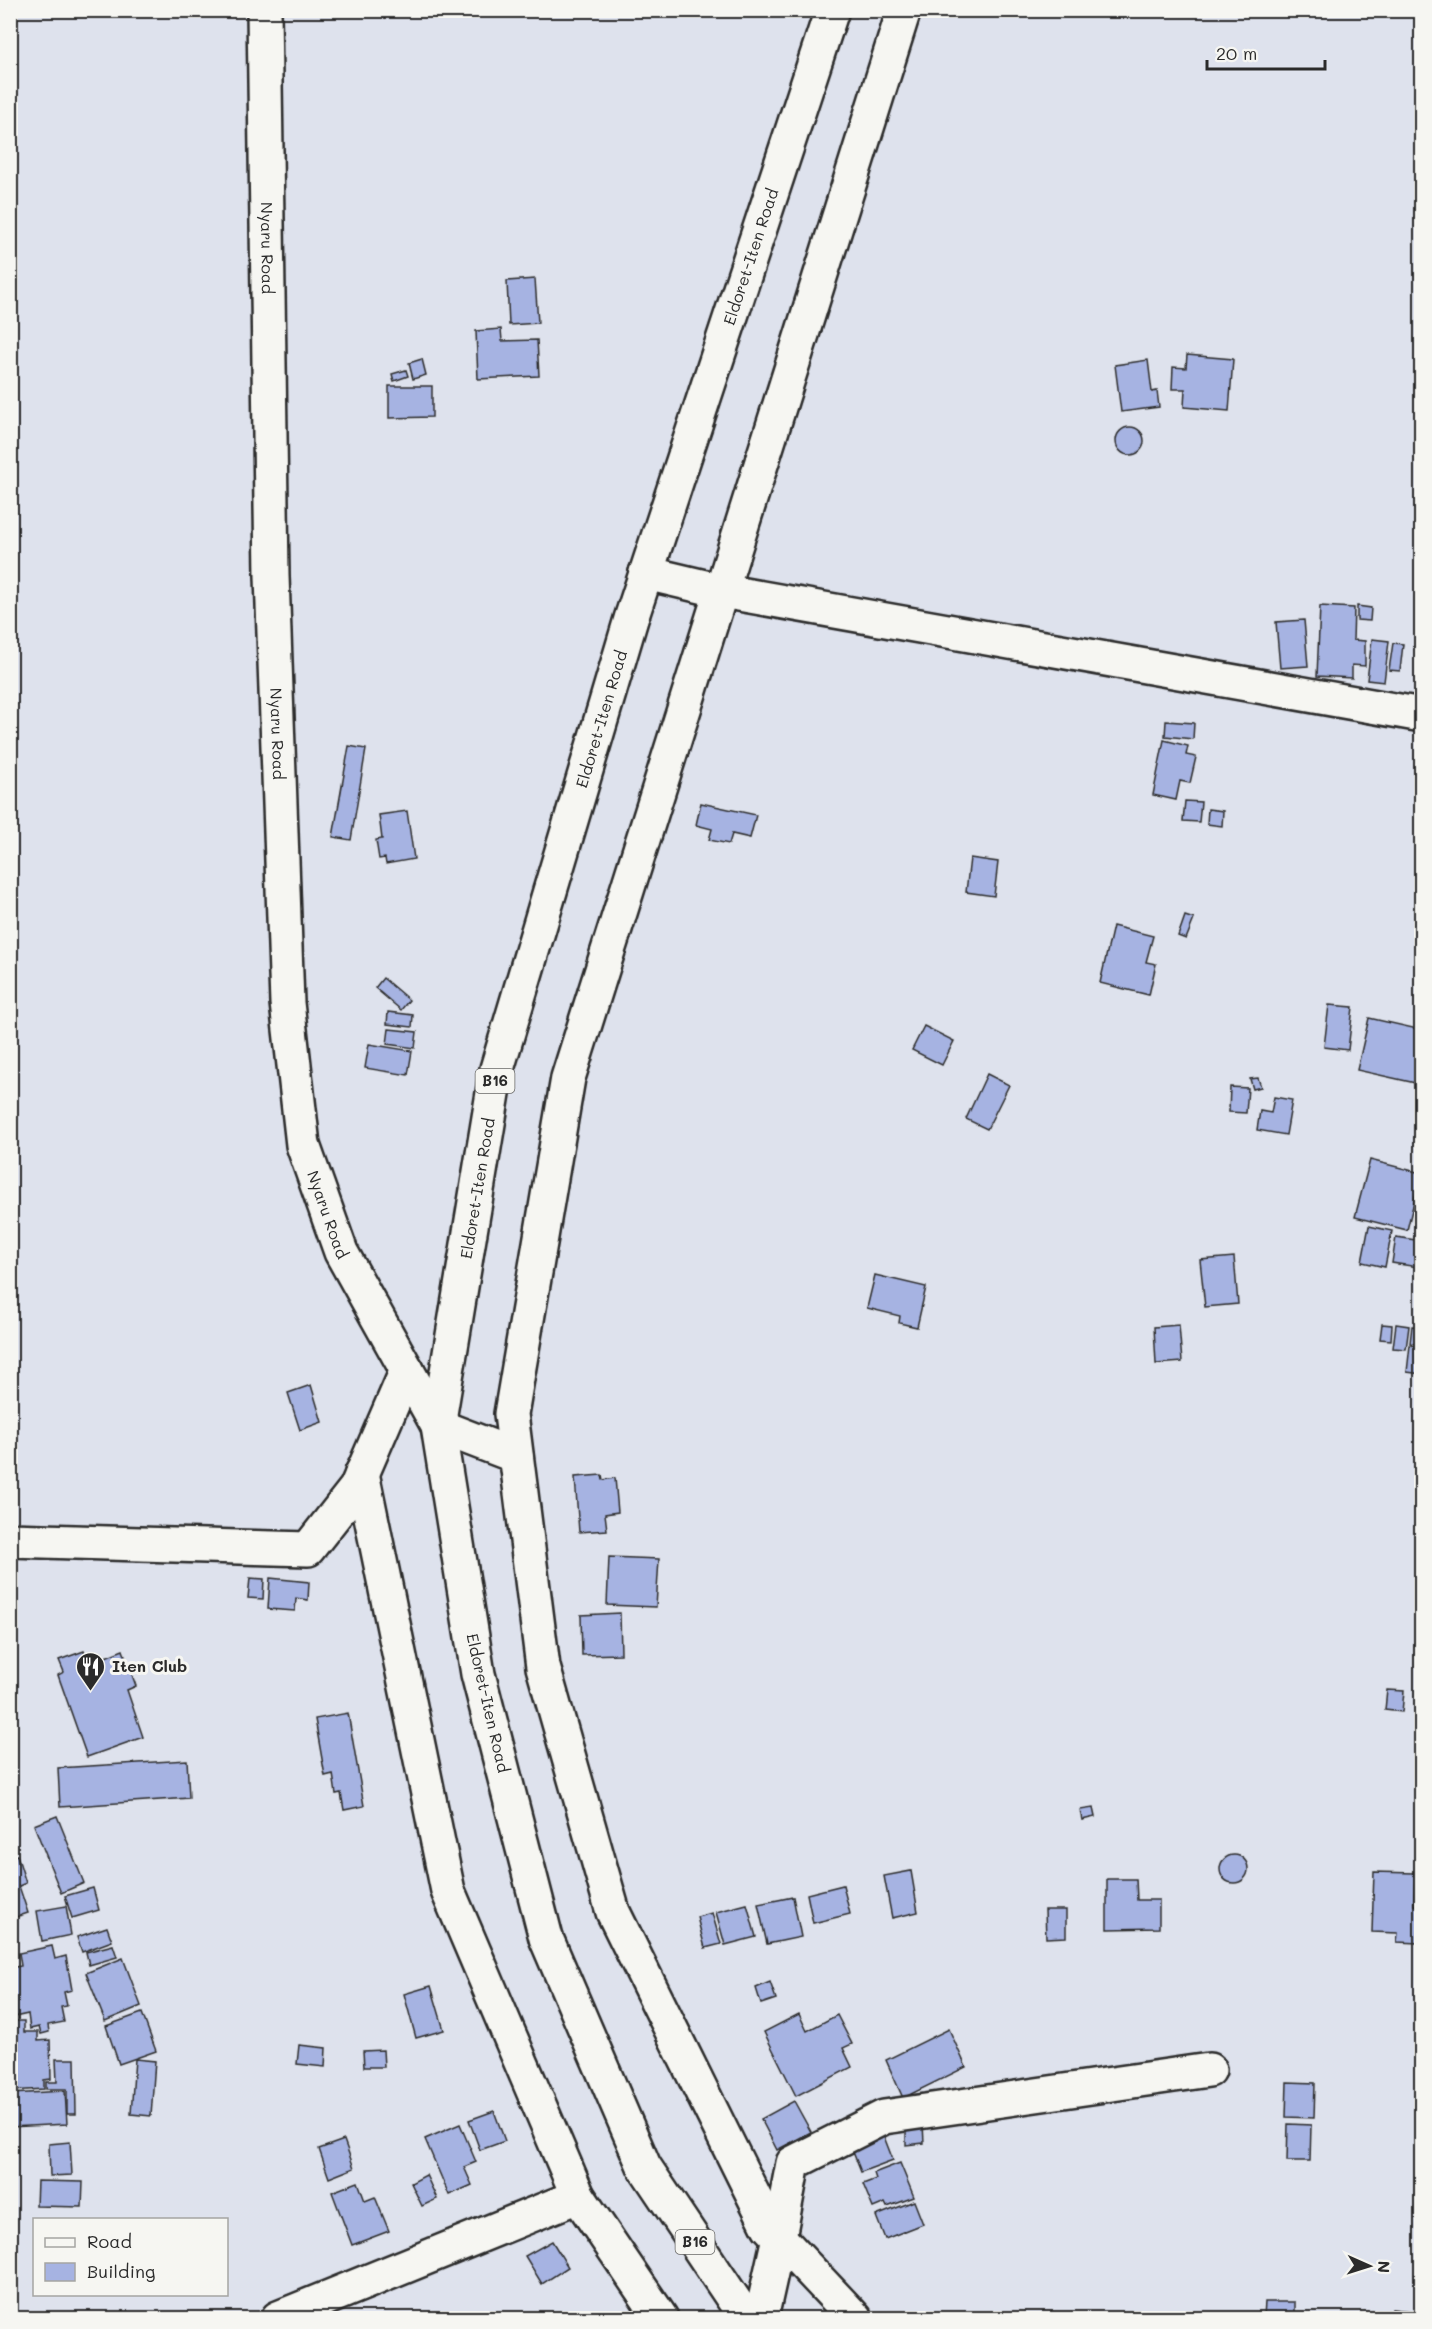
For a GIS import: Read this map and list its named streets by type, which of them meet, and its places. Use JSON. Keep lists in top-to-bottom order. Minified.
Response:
{"streets":{"street":["Nyaru Road","Eldoret-Iten Road","B16"]},"crossings":[["Nyaru Road","Eldoret-Iten Road"]],"places":{"restaurant":["Iten Club"]},"legend":["Road","Building"],"scale_bar":"20 m","north":"right"}
